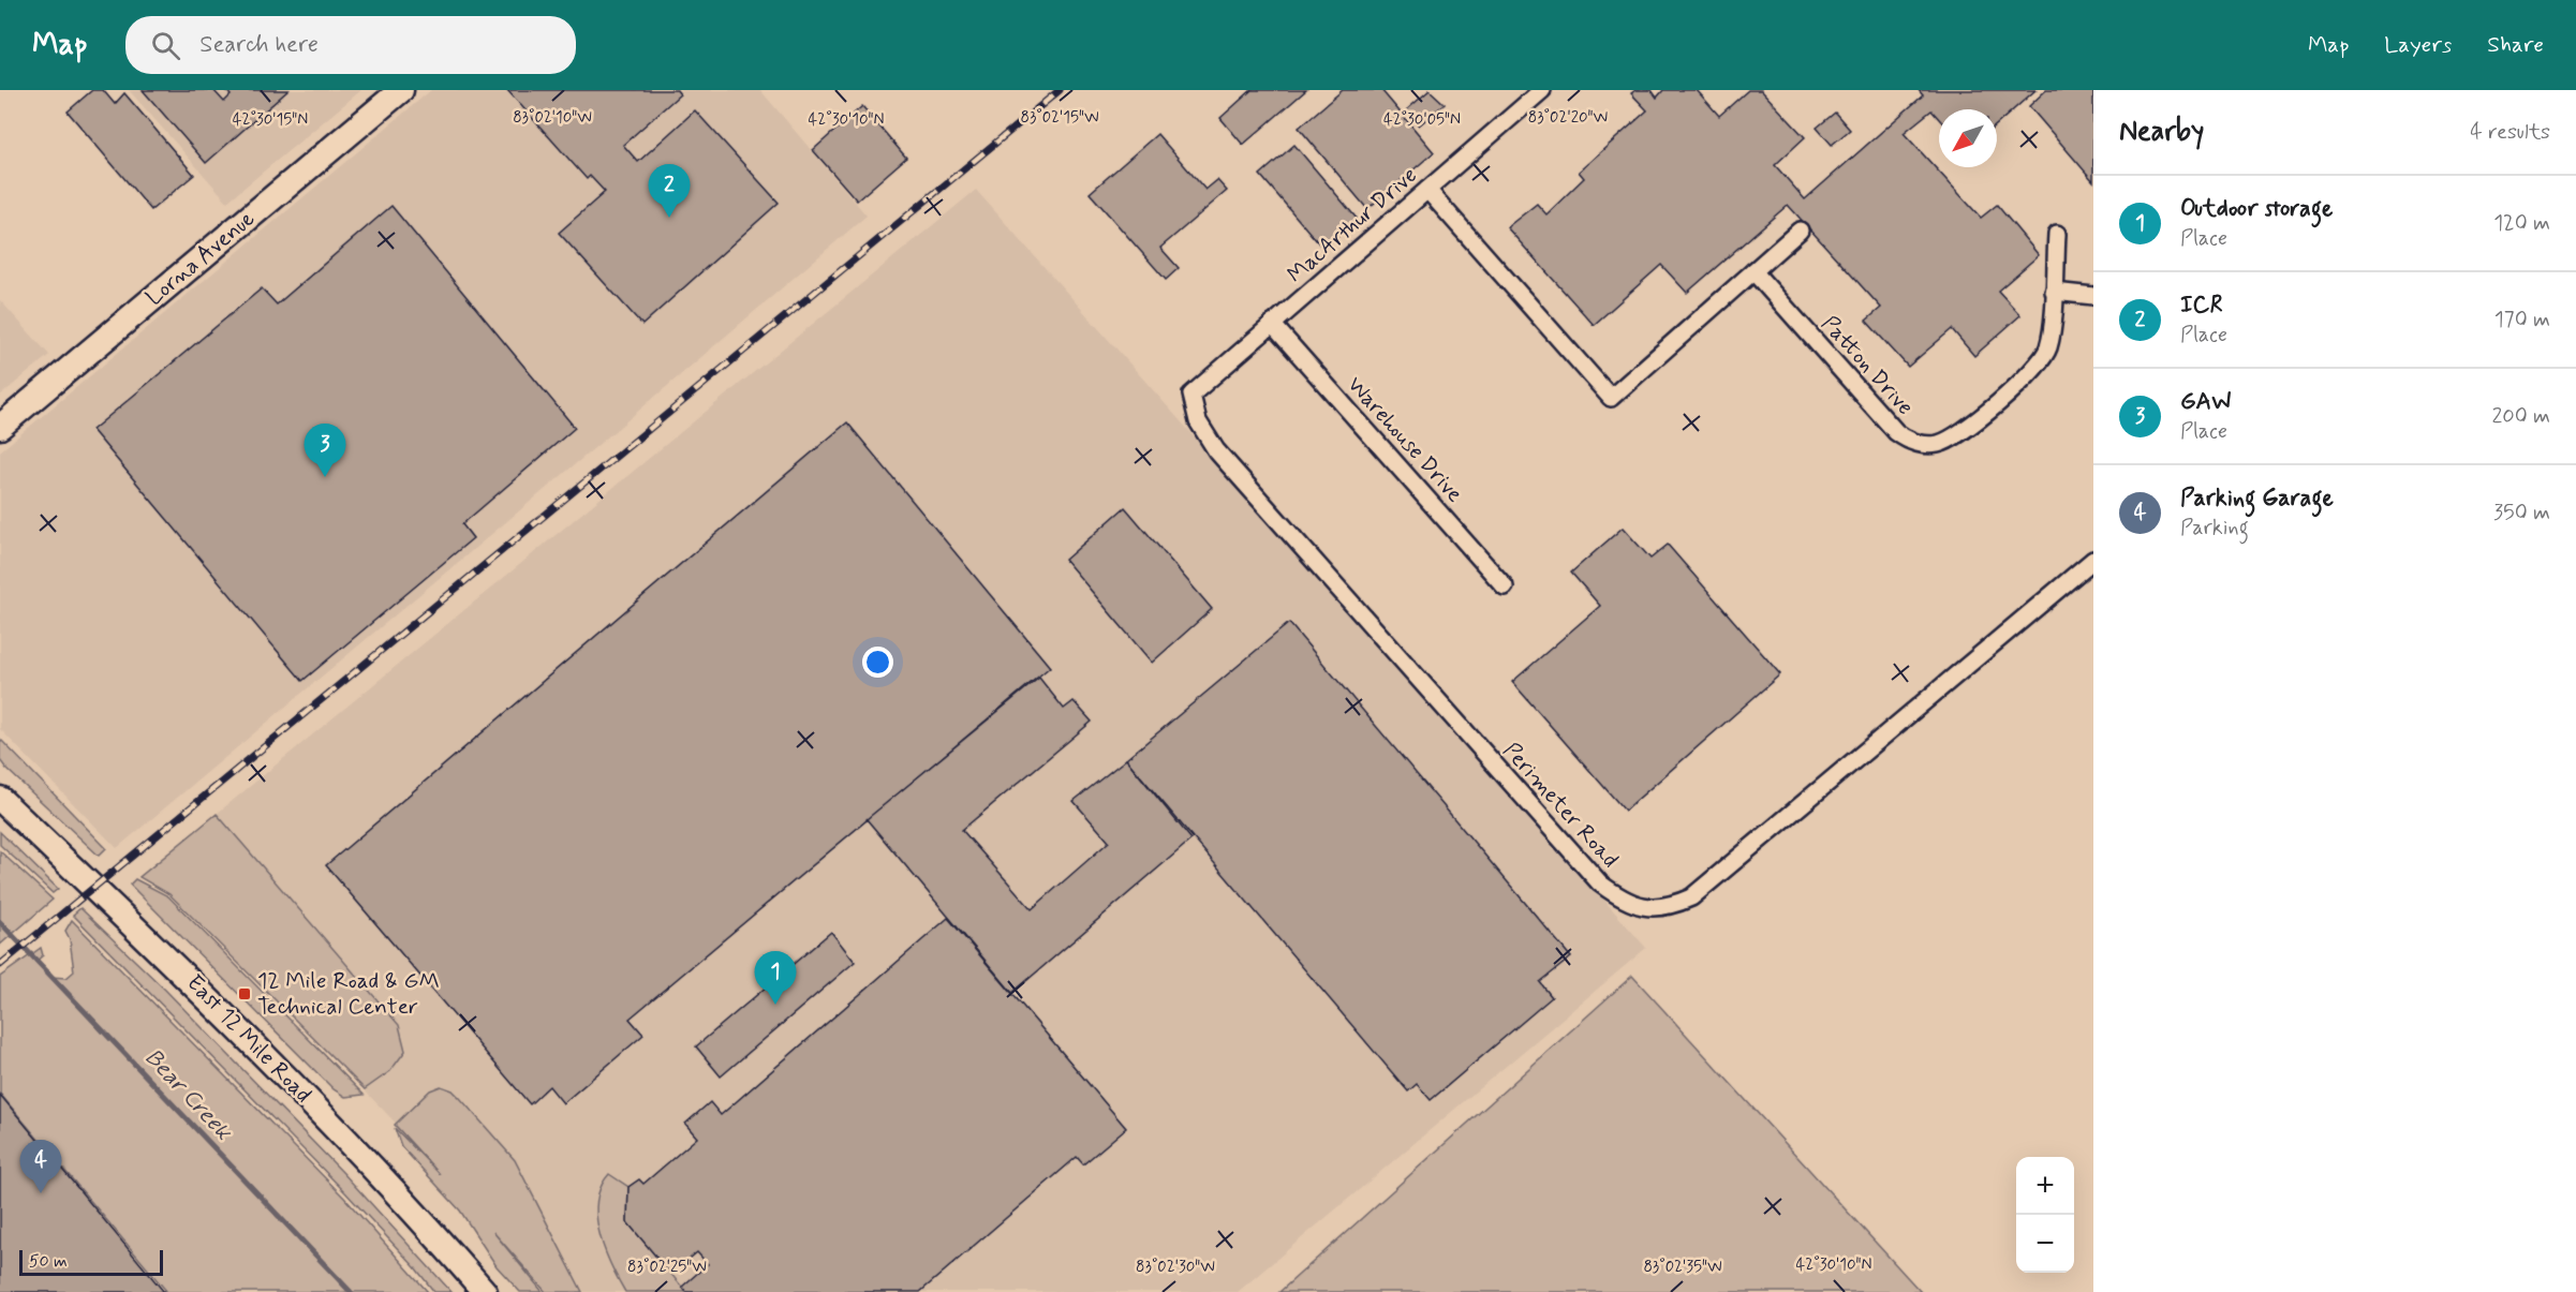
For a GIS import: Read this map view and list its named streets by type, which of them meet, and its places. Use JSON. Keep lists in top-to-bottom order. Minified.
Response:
{"streets":{"main road":["Lorna Avenue","East 12 Mile Road"],"street":["MacArthur Drive","Patton Drive","Warehouse Drive","Perimeter Road"]},"crossings":[["MacArthur Drive","Warehouse Drive"],["MacArthur Drive","Perimeter Road"]],"water":["Bear Creek"],"places":{"transit":["12 Mile Road & GM Technical Center"]},"scale_bar":"50 m","north":"bottom left","page":{"header":"Map","search":"Search here","nav":["Map","Layers","Share"],"heading":["Nearby","4 results"],"pins":["2","3","1","4"],"list":[{"mark":"1","name":"Outdoor storage","note":"Place","value":"120 m"},{"mark":"2","name":"ICR","note":"Place","value":"170 m"},{"mark":"3","name":"GAW","note":"Place","value":"200 m"},{"mark":"4","name":"Parking Garage","note":"Parking","value":"350 m"}],"map_buttons":["+","−"],"scale":"50 m"},"coordinates":["83°02'10\"W","83°02'15\"W","83°02'20\"W","42°30'15\"N","42°30'10\"N","42°30'05\"N","83°02'25\"W","83°02'30\"W","83°02'35\"W"]}
